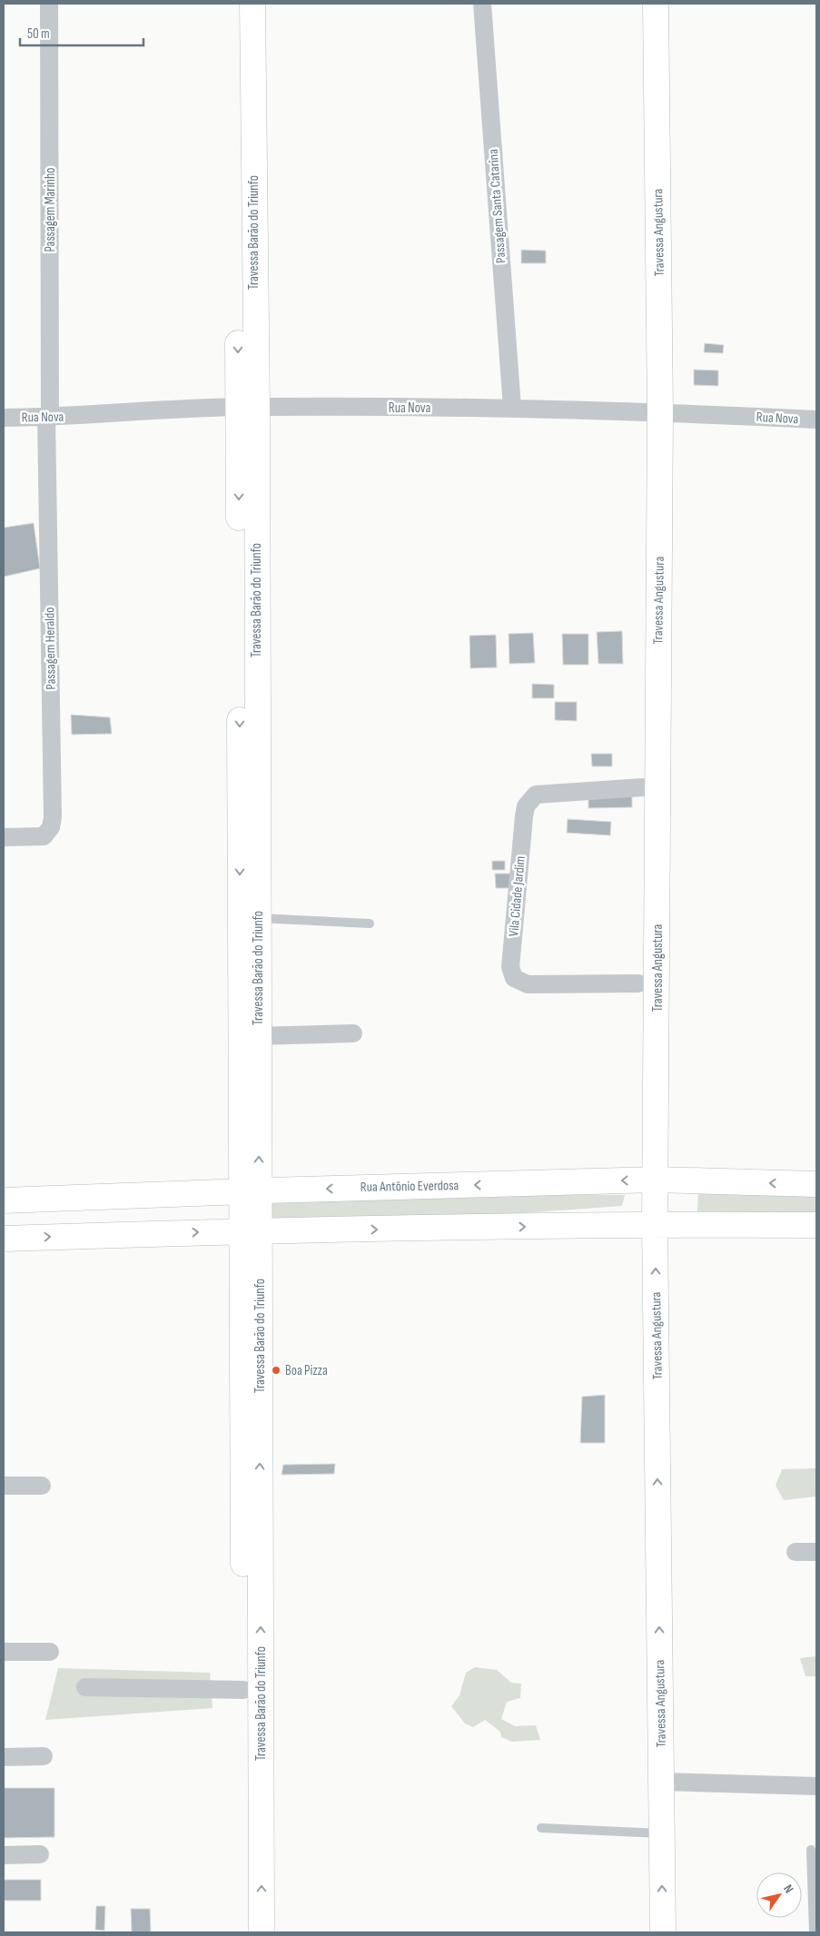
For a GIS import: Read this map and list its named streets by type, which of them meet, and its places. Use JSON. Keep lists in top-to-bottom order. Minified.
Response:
{"streets":{"street":["Passagem Santa Catarina","Passagem Marinho","Travessa Barão do Triunfo","Travessa Angustura","Rua Nova","Passagem Heraldo","Vila Cidade Jardim","Rua Antônio Everdosa"]},"crossings":[["Passagem Santa Catarina","Rua Nova"],["Passagem Marinho","Rua Nova"],["Passagem Marinho","Passagem Heraldo"],["Travessa Barão do Triunfo","Rua Nova"],["Travessa Barão do Triunfo","Rua Antônio Everdosa"],["Travessa Angustura","Rua Nova"],["Travessa Angustura","Vila Cidade Jardim"],["Travessa Angustura","Rua Antônio Everdosa"],["Rua Nova","Passagem Heraldo"]],"places":["Boa Pizza"],"scale_bar":"50 m","north":"top right"}
